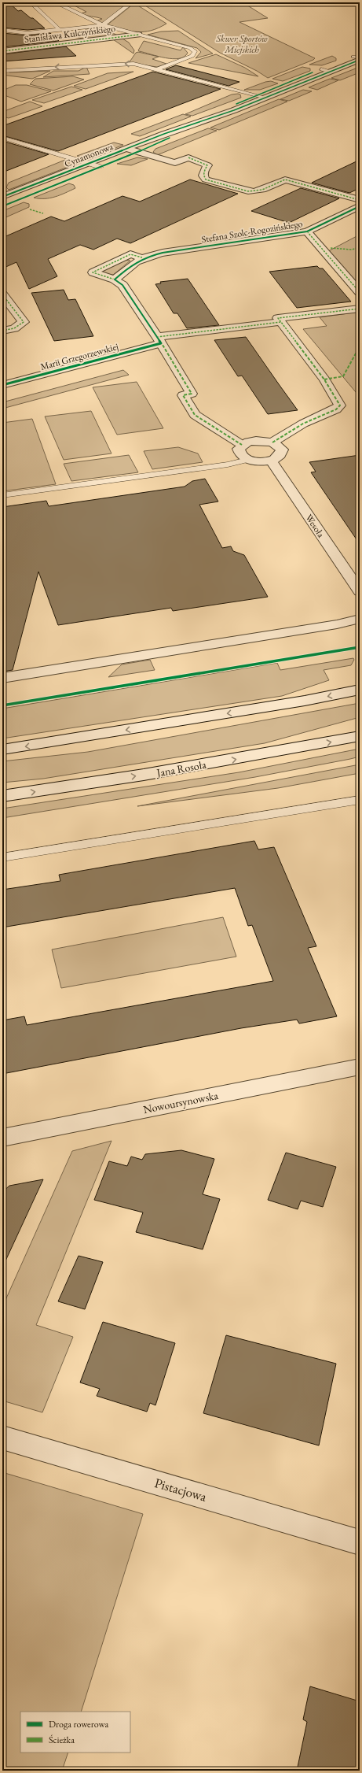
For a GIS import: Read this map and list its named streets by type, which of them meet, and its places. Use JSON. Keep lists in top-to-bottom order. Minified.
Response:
{"streets":{"street":["Stanisława Kulczyńskiego","Cynamonowa","Stefana Szolc-Rogozińskiego","Marii Grzegorzewskiej","Wesoła","Jana Rosoła","Nowoursynowska","Pistacjowa"]},"parks":["Skwer Sportów Miejskich"],"legend":["Droga rowerowa","Ścieżka"]}
